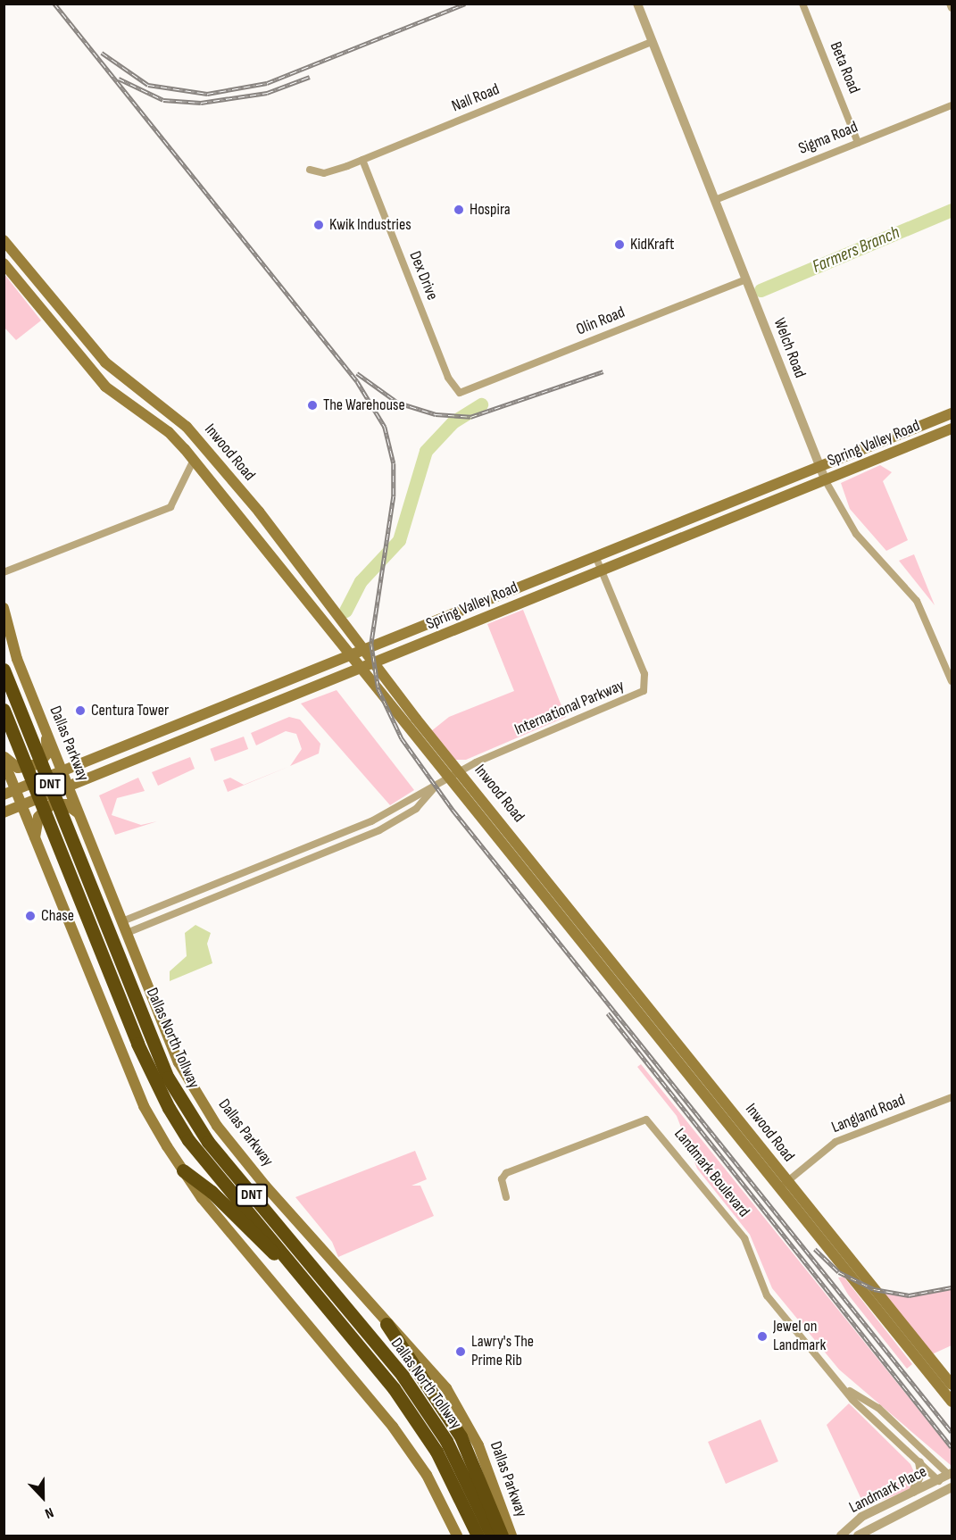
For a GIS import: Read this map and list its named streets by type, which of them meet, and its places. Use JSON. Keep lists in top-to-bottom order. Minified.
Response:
{"streets":{"highway":["DNT","Dallas North Tollway"],"main road":["Spring Valley Road","Inwood Road","Dallas Parkway"],"street":["Beta Road","Nall Road","Sigma Road","Dex Drive","Olin Road","Welch Road","International Parkway","Langland Road","Landmark Boulevard","Landmark Place"]},"crossings":[["Beta Road","Sigma Road"],["Nall Road","Dex Drive"],["Nall Road","Welch Road"],["Sigma Road","Welch Road"],["Dex Drive","Olin Road"],["Olin Road","Welch Road"],["Welch Road","Spring Valley Road"],["Spring Valley Road","Inwood Road"],["Spring Valley Road","International Parkway"],["Spring Valley Road","Dallas Parkway"],["Inwood Road","International Parkway"],["Inwood Road","Langland Road"],["International Parkway","Dallas Parkway"],["Landmark Boulevard","Landmark Place"]],"water":["Farmers Branch"],"places":["Hospira","Kwik Industries","KidKraft","The Warehouse","Centura Tower","Chase","Jewel on Landmark","Lawry's The Prime Rib"],"north":"bottom"}
